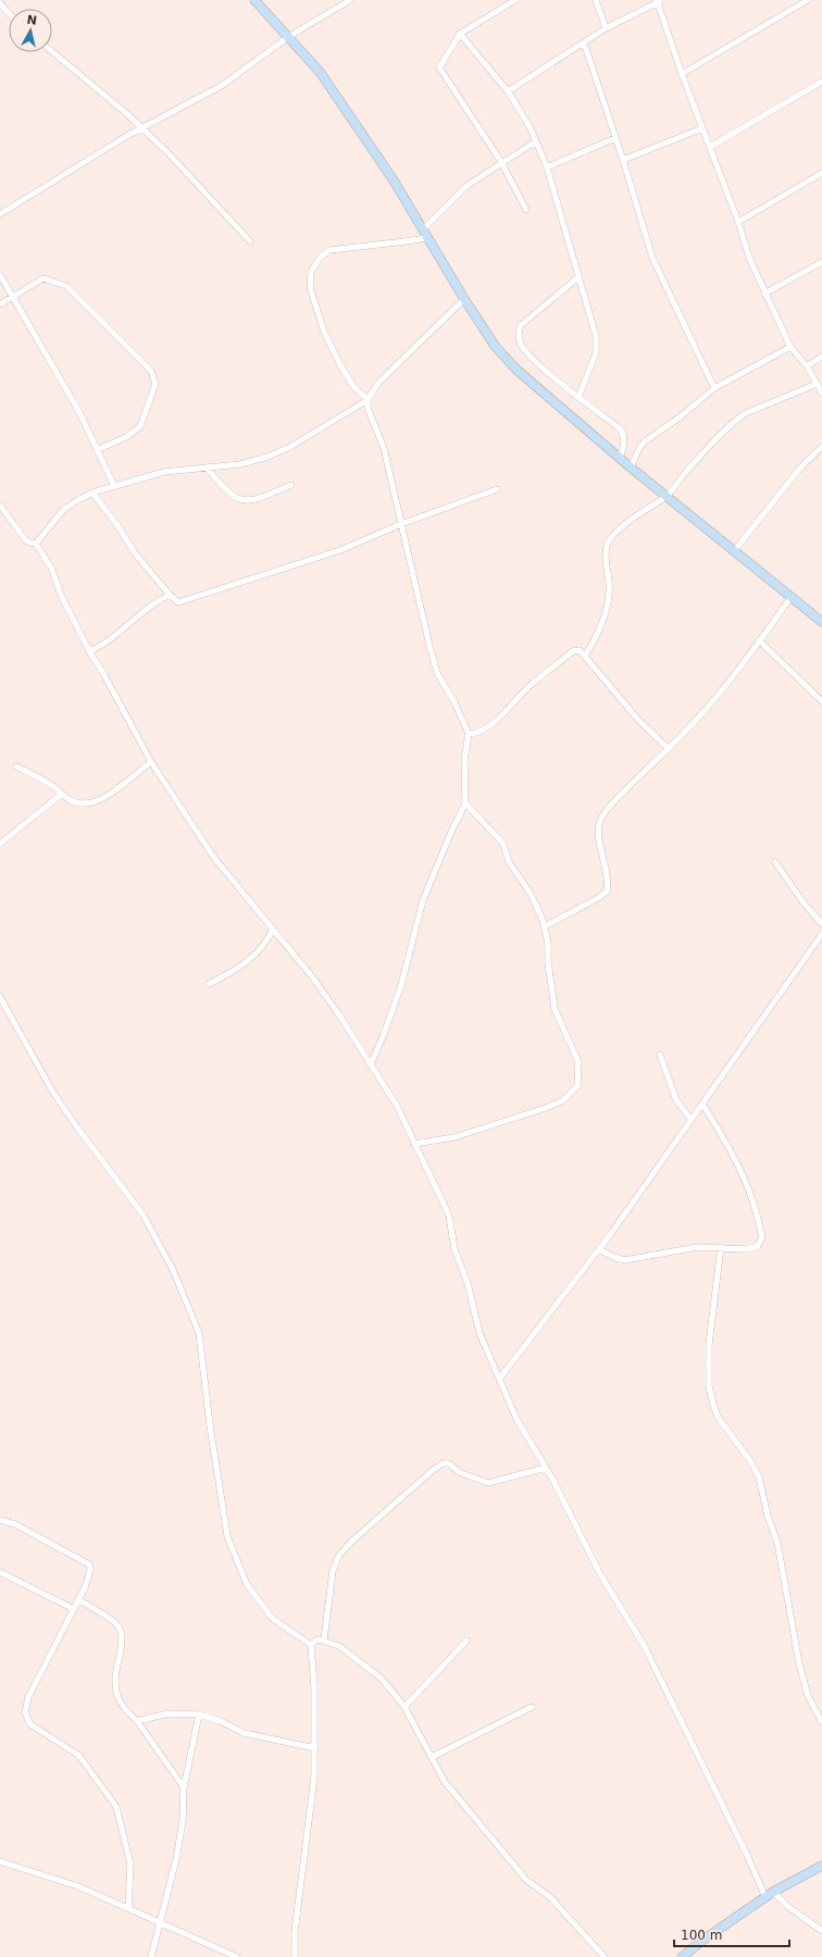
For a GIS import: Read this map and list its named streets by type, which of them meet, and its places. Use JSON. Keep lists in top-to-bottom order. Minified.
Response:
{"scale_bar":"100 m","north":"top"}
